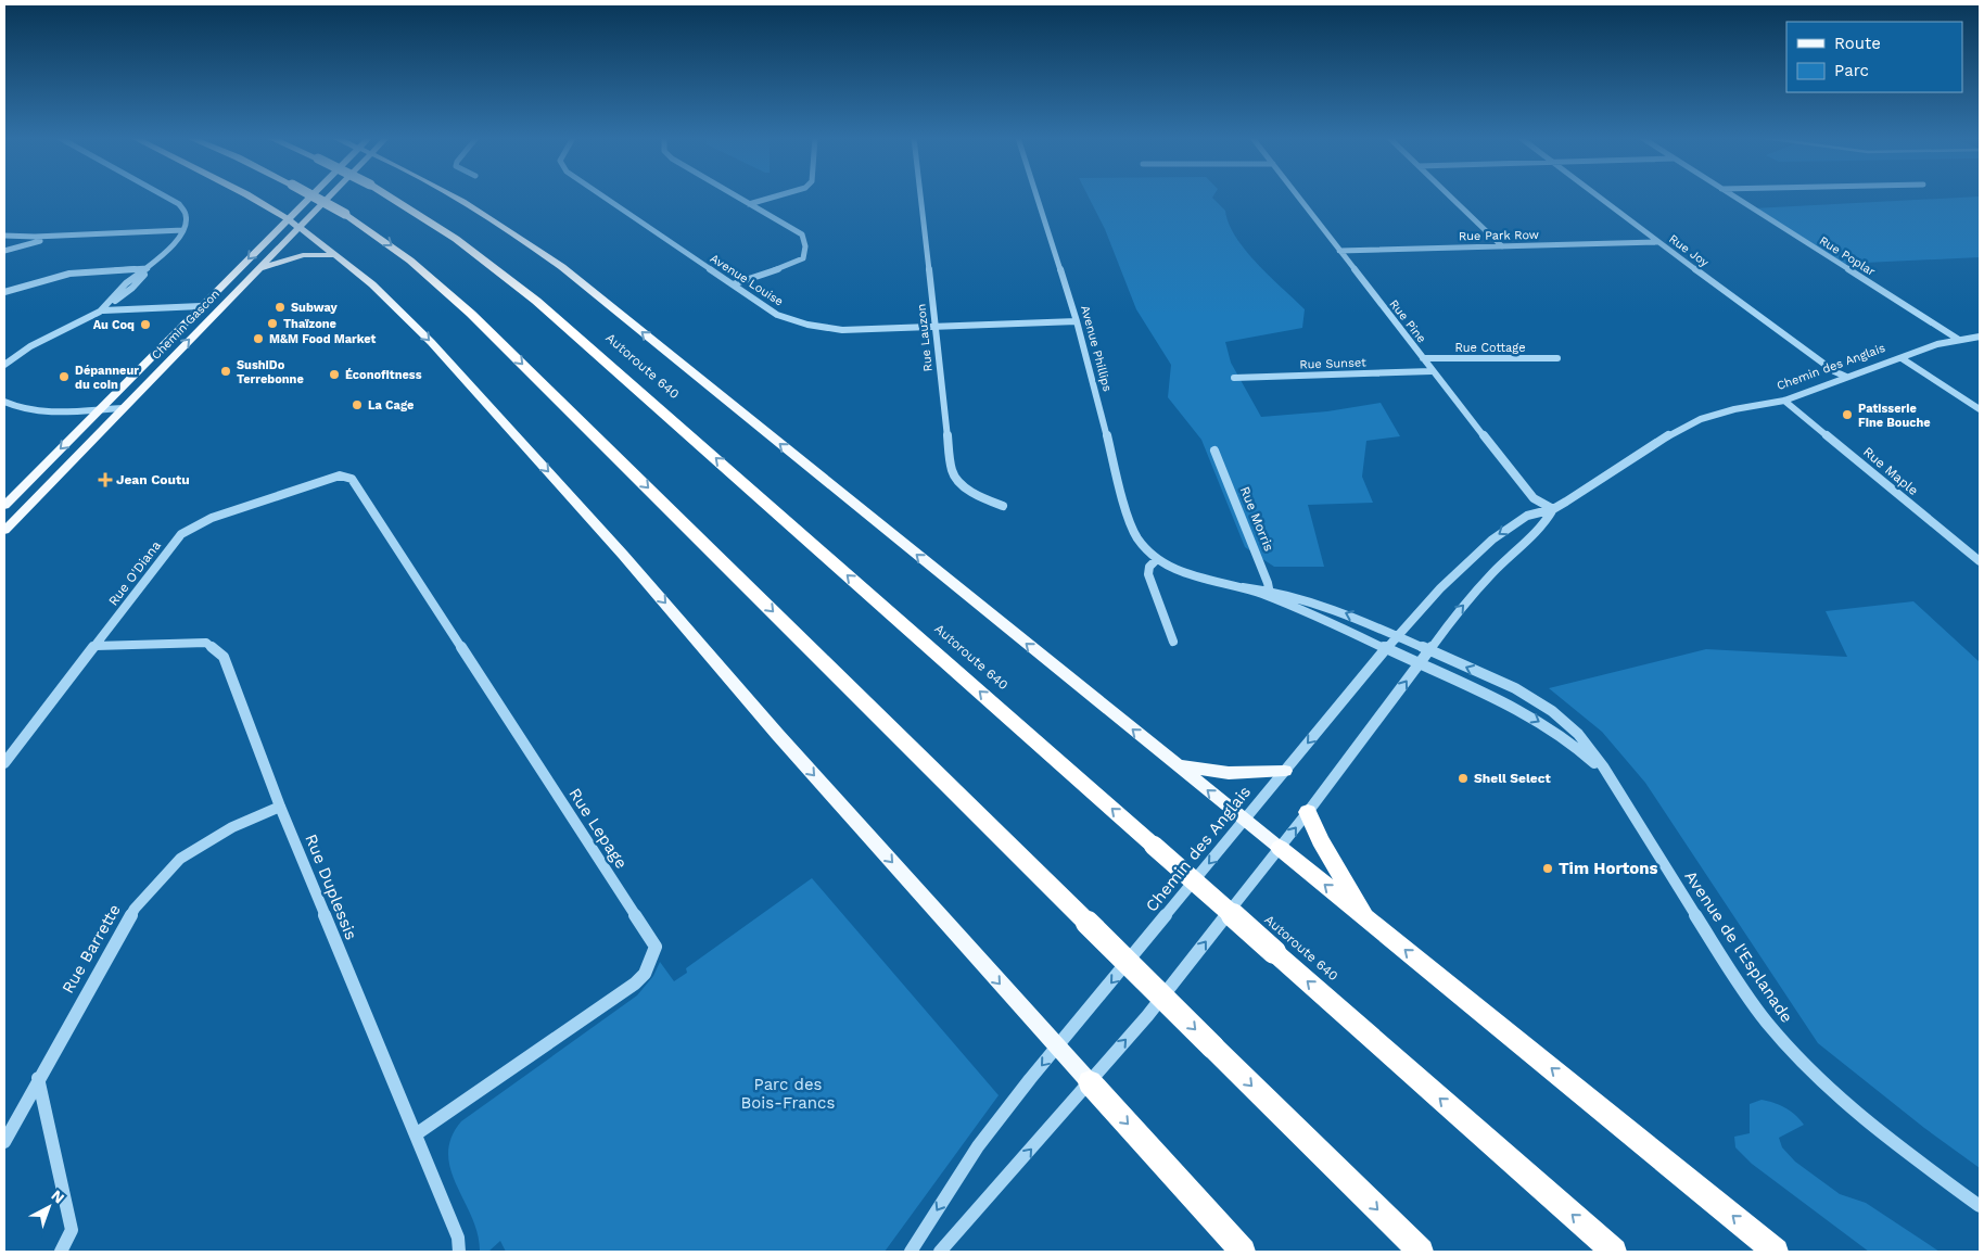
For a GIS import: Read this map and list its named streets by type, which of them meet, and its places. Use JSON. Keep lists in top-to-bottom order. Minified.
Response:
{"streets":{"highway":["Autoroute 640"],"main road":["Chemin Gascon"],"street":["Rue Park Row","Rue Joy","Rue Poplar","Avenue Louise","Rue Pine","Rue Lauzon","Rue Cottage","Avenue Phillips","Rue Sunset","Chemin des Anglais","Rue Maple","Rue Morris","Rue O'Diana","Rue Lepage","Rue Duplessis","Avenue de l'Esplanade","Rue Barrette"]},"crossings":[["Rue Park Row","Rue Joy"],["Rue Park Row","Rue Pine"],["Rue Joy","Chemin des Anglais"],["Rue Poplar","Chemin des Anglais"],["Avenue Louise","Rue Lauzon"],["Avenue Louise","Avenue Phillips"],["Rue Pine","Rue Cottage"],["Rue Pine","Rue Sunset"],["Rue Pine","Chemin des Anglais"],["Avenue Phillips","Chemin des Anglais"],["Avenue Phillips","Rue Morris"],["Avenue Phillips","Avenue de l'Esplanade"],["Chemin des Anglais","Rue Maple"],["Chemin des Anglais","Avenue de l'Esplanade"],["Rue O'Diana","Rue Lepage"],["Rue O'Diana","Rue Duplessis"],["Rue Lepage","Rue Duplessis"],["Rue Duplessis","Rue Barrette"]],"parks":["Parc des Bois-Francs"],"places":{"other":["Subway","Thaïzone","Au Coq","M&M Food Market","SushiDo Terrebonne","Éconofitness","Dépanneur du coin","La Cage","Patisserie Fine Bouche","Shell Select","Tim Hortons"],"health":["Jean Coutu"]},"legend":["Route","Parc"],"north":"top right"}
